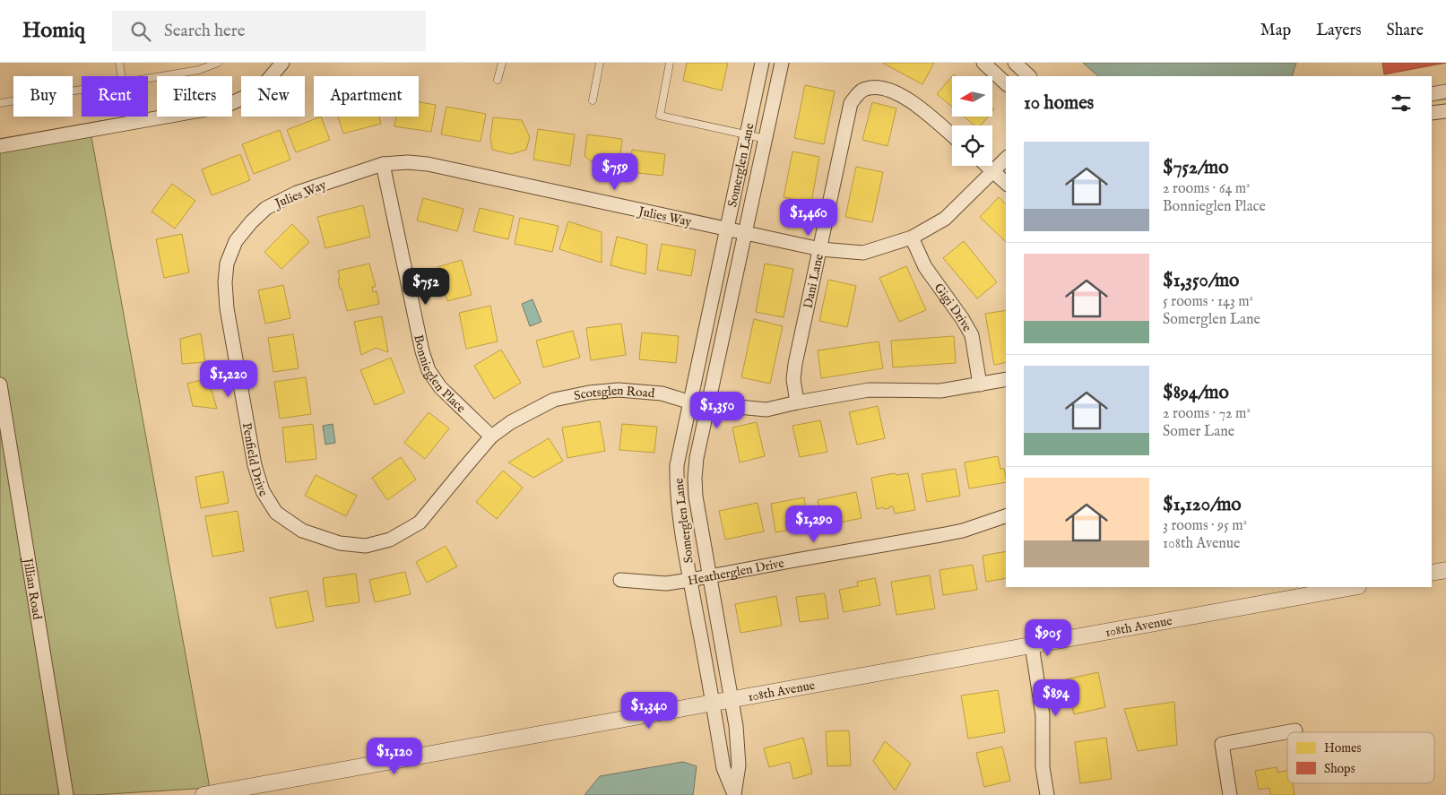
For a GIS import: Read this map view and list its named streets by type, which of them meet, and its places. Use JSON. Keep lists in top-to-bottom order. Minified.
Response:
{"streets":{"street":["Somerglen Lane","Julies Way","Dani Lane","Gigi Drive","Bonnieglen Place","Scotsglen Road","Penfield Drive","Heatherglen Drive","Jillian Road","108th Avenue"]},"crossings":[["Somerglen Lane","Julies Way"],["Somerglen Lane","Scotsglen Road"],["Somerglen Lane","Heatherglen Drive"],["Somerglen Lane","108th Avenue"],["Julies Way","Dani Lane"],["Julies Way","Gigi Drive"],["Julies Way","Bonnieglen Place"],["Julies Way","Penfield Drive"],["Dani Lane","Scotsglen Road"],["Gigi Drive","Scotsglen Road"],["Bonnieglen Place","Scotsglen Road"],["Scotsglen Road","Penfield Drive"]],"legend":["Homes","Shops"],"north":"left","page":{"header":"Homiq","search":"Search here","nav":["Map","Layers","Share"],"chip":["Buy","Rent","Filters","New","Apartment"],"heading":"10 homes","list":[{"name":"$752/mo","note":"2 rooms · 64 m² · Bonnieglen Place"},{"name":"$1,350/mo","note":"5 rooms · 143 m² · Somerglen Lane"},{"name":"$894/mo","note":"2 rooms · 72 m² · Somer Lane"},{"name":"$1,120/mo","note":"3 rooms · 95 m² · 108th Avenue"}],"price":["$759","$1,460","$752","$1,220","$1,350","$1,290","$905","$894","$1,340","$1,120"]}}
